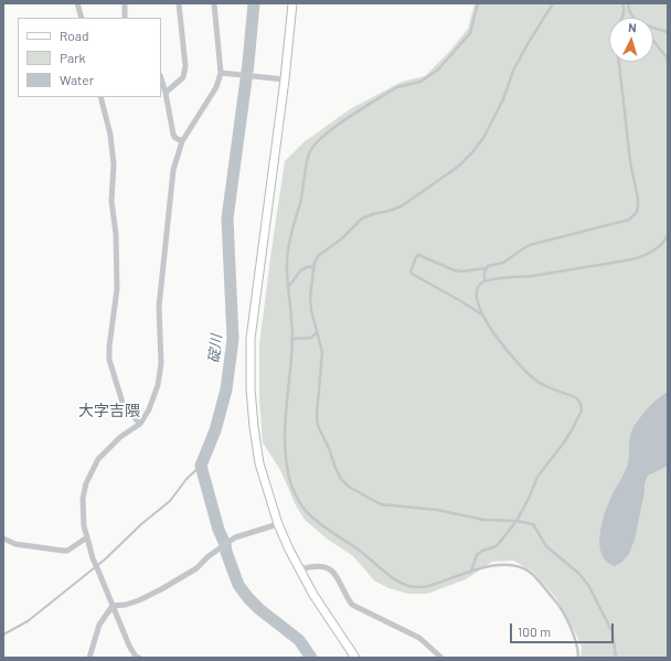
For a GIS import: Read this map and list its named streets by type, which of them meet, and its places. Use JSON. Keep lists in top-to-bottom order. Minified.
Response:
{"districts":["大字吉隈"],"water":["碇川"],"legend":["Road","Park","Water"],"scale_bar":"100 m","north":"top"}
